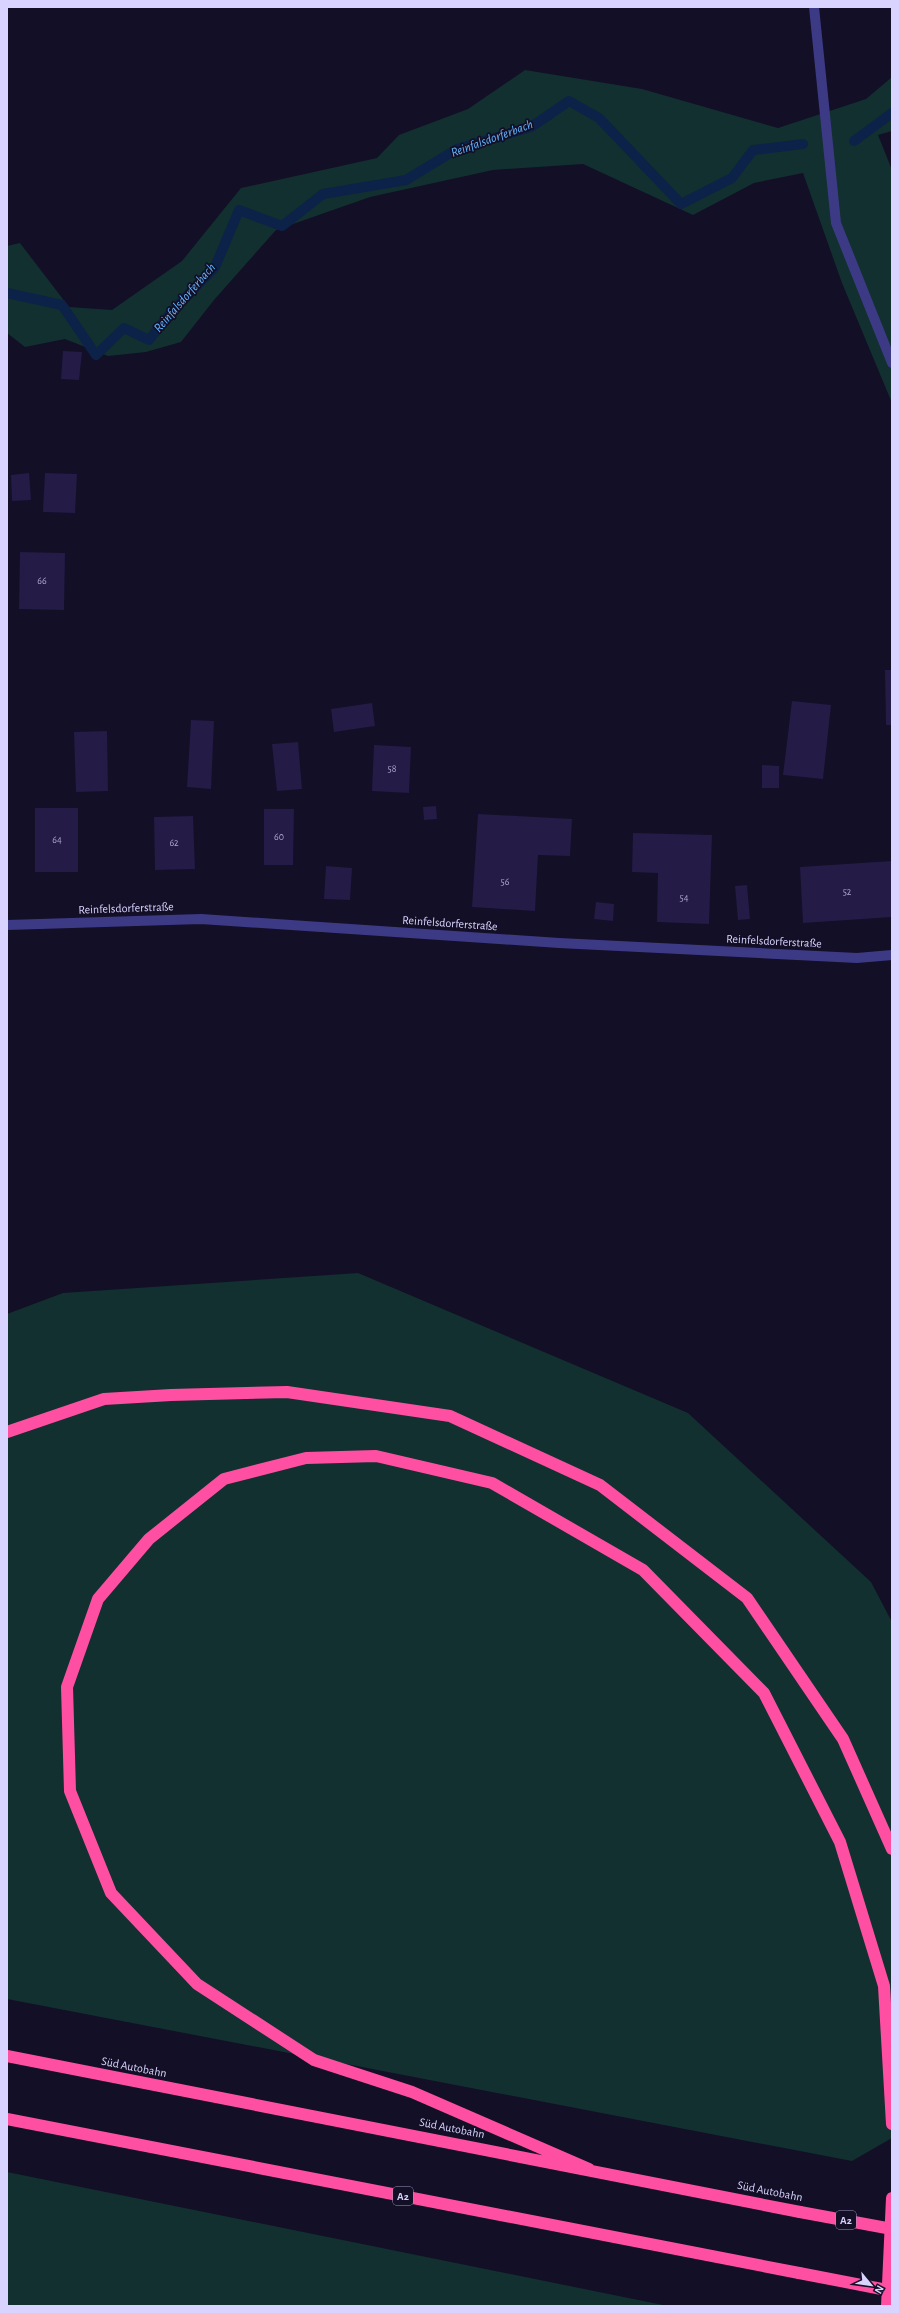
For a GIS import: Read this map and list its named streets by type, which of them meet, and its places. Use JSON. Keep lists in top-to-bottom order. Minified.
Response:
{"streets":{"highway":["Süd Autobahn","A2"],"street":["Reinfelsdorferstraße"]},"water":["Reinfalsdorferbach"],"house_numbers":["66","58","60","64","62","56","52","54"],"north":"bottom right"}
